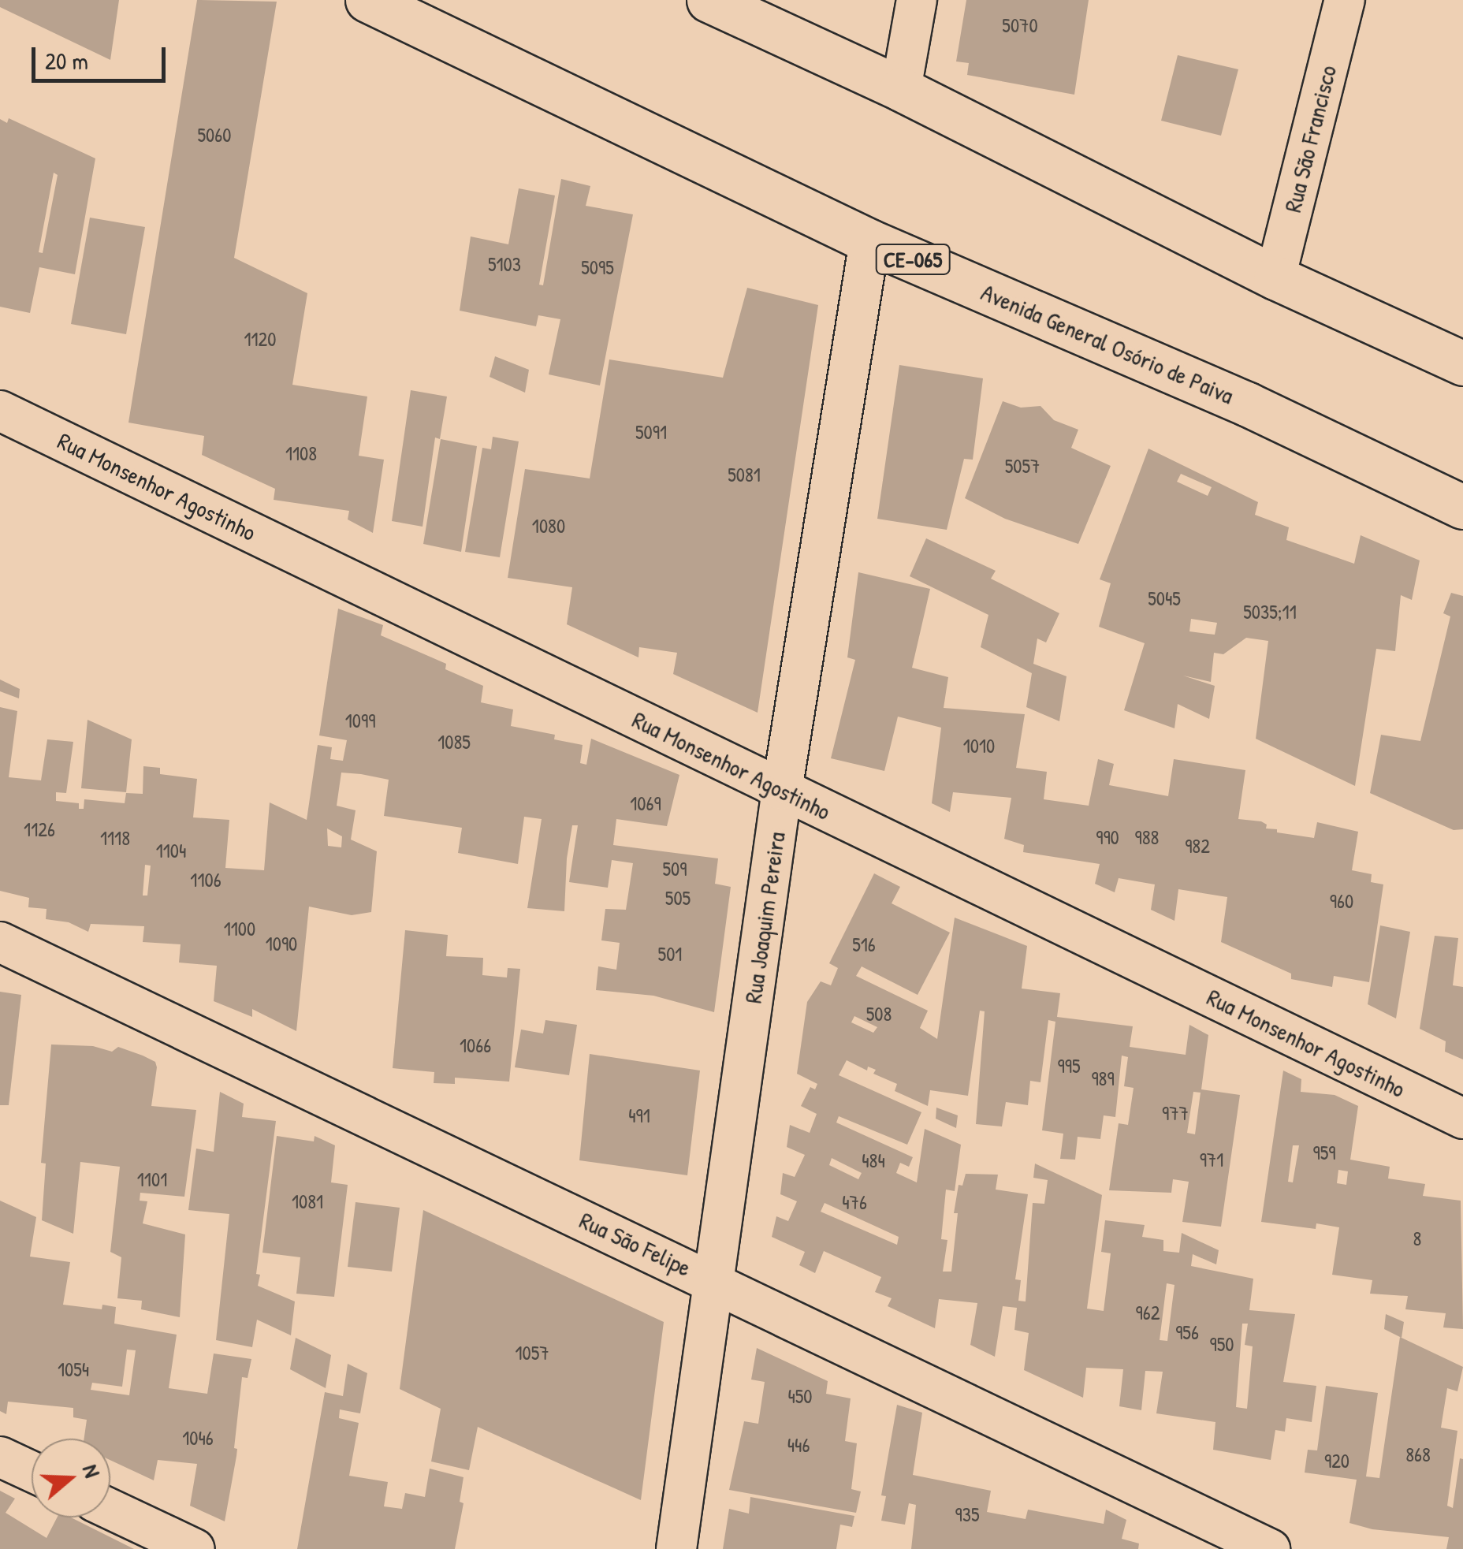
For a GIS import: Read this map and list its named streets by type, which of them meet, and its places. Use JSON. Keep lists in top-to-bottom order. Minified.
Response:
{"streets":{"main road":["CE-065","Avenida General Osório de Paiva"],"street":["Rua São Francisco","Rua Monsenhor Agostinho","Rua Joaquim Pereira","Rua São Felipe"]},"crossings":[["Avenida General Osório de Paiva","Rua Joaquim Pereira"],["Rua Monsenhor Agostinho","Rua Joaquim Pereira"],["Rua Joaquim Pereira","Rua São Felipe"]],"house_numbers":["5070","5060","5103","5095","1120","5091","1108","5057","5081","1080","5045","5035;11","1099","1085","1010","1069","1126","990","988","1118","982","1104","509","1106","505","960","1100","1090","516","501","508","1066","995","989","977","491","959","971","484","1101","1081","476","8","962","956","950","1057","1054","450","1046","446","868","920","935"],"scale_bar":"20 m","north":"right"}
